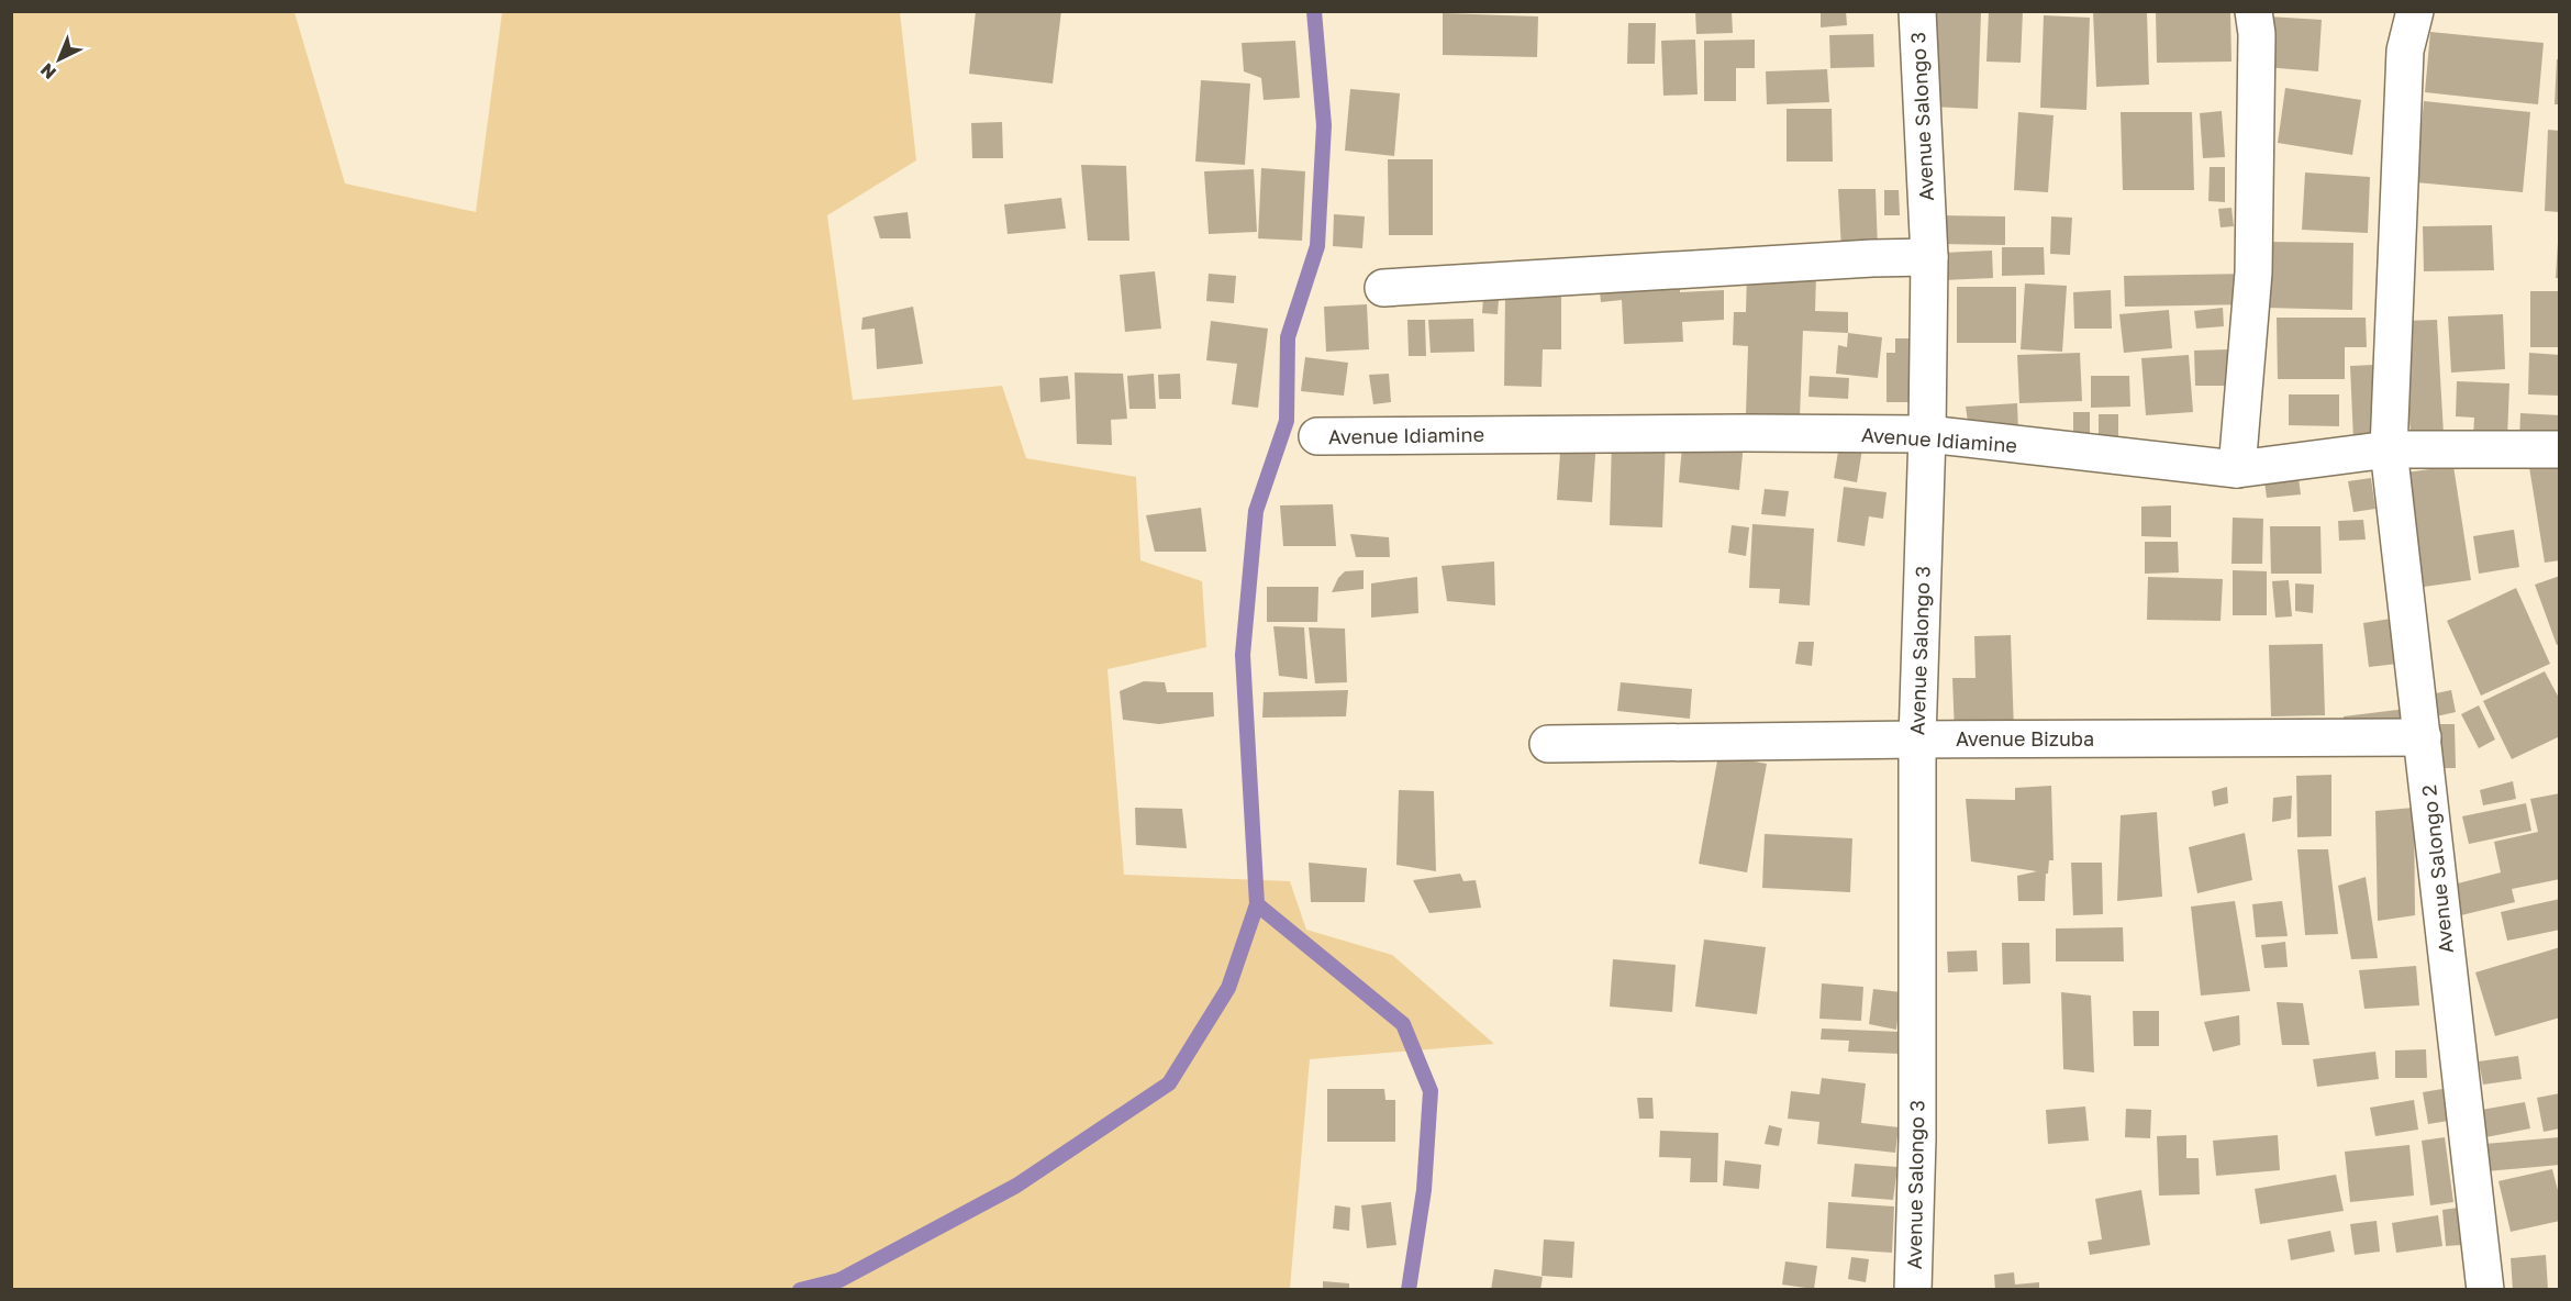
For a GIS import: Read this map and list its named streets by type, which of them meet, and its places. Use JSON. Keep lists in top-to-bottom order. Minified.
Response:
{"streets":{"street":["Avenue Salongo 3","Avenue Idiamine","Avenue Bizuba","Avenue Salongo 2"]},"crossings":[["Avenue Salongo 3","Avenue Idiamine"],["Avenue Salongo 3","Avenue Bizuba"],["Avenue Idiamine","Avenue Salongo 2"],["Avenue Bizuba","Avenue Salongo 2"]],"north":"bottom left"}
